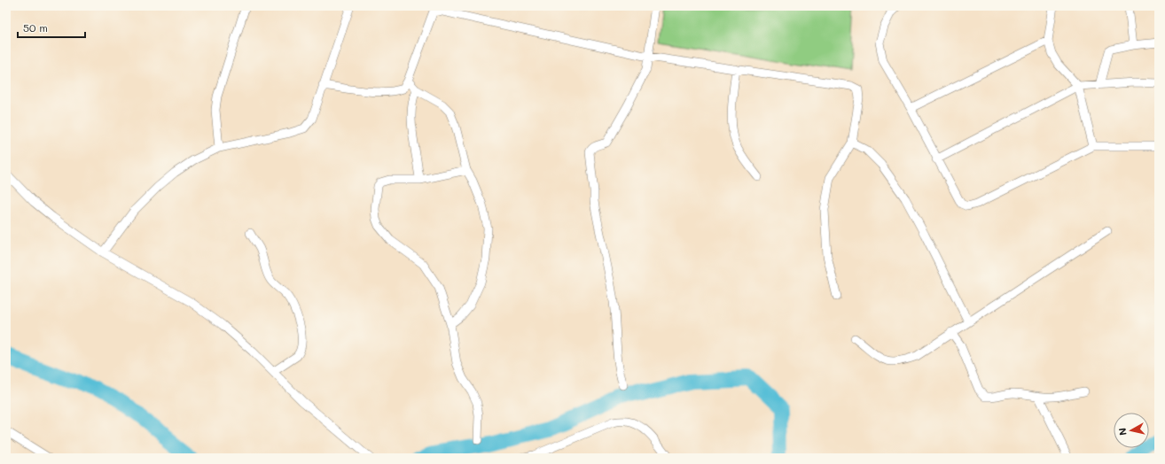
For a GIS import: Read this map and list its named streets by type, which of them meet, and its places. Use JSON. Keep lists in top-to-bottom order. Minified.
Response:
{"scale_bar":"50 m","north":"left"}
